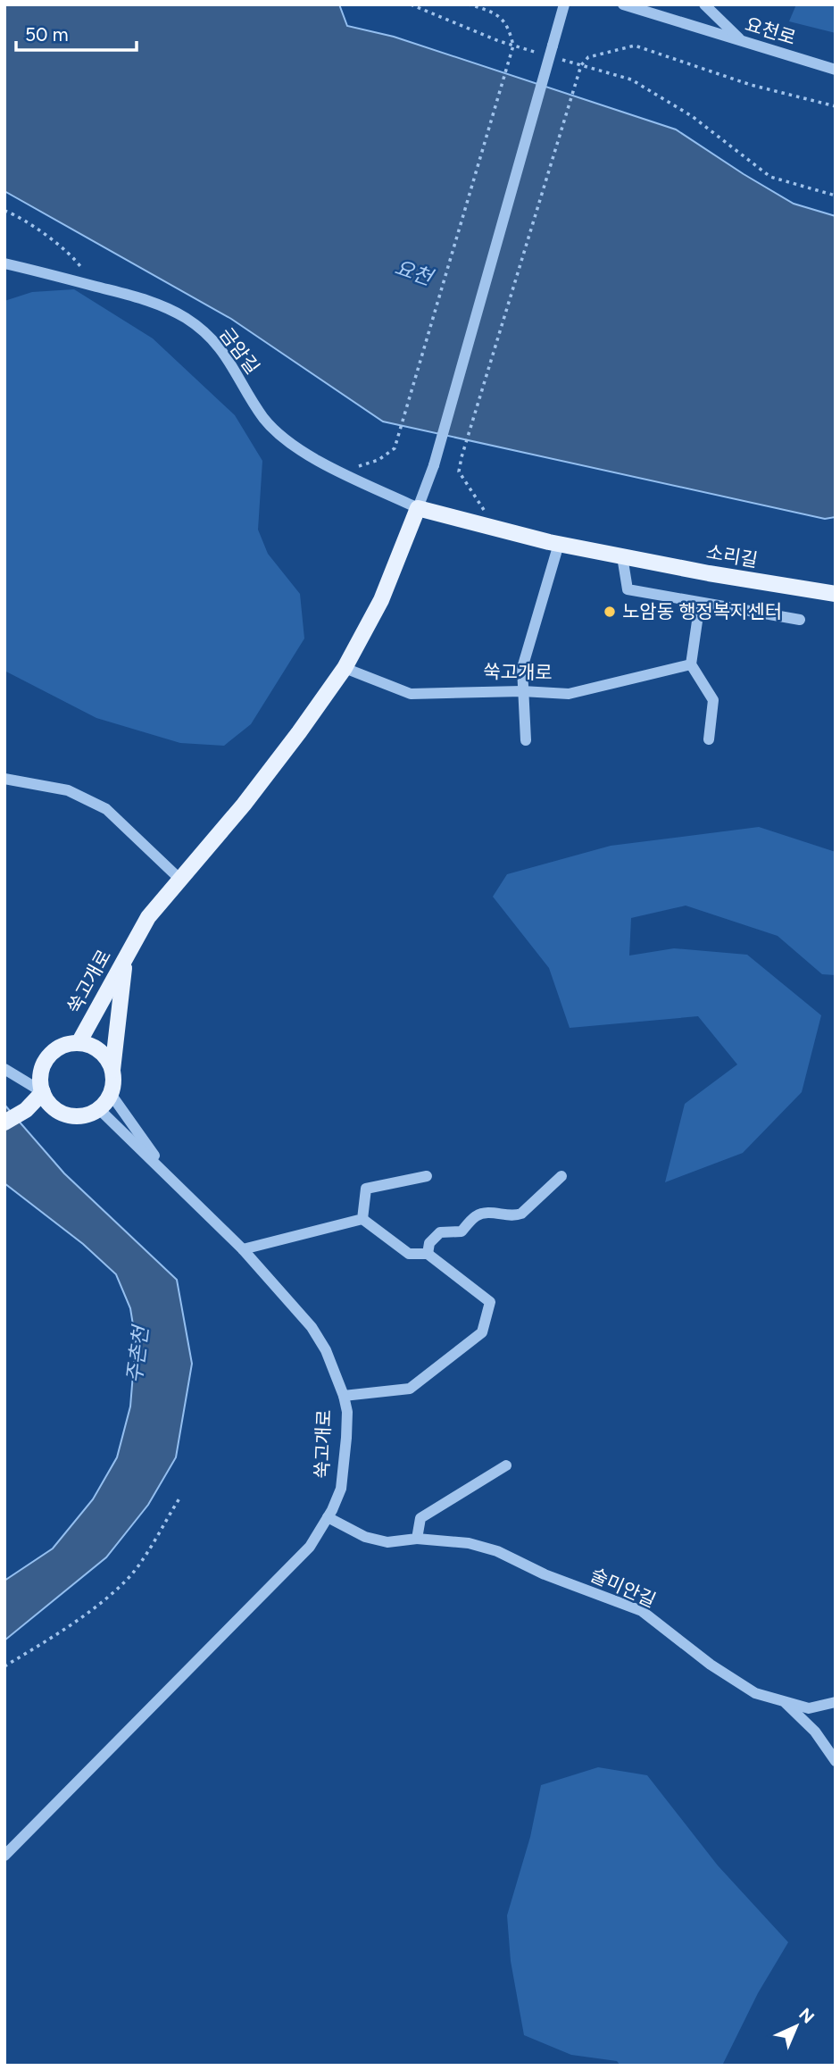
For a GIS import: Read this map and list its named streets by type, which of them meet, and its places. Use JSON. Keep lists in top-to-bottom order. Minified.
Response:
{"streets":{"main road":["소리길","쑥고개로"],"street":["요천로","금암길","술미안길"]},"crossings":[["금암길","소리길"],["금암길","쑥고개로"],["소리길","쑥고개로"],["쑥고개로","술미안길"]],"water":["요천","주촌천"],"places":["노암동 행정복지센터"],"scale_bar":"50 m","north":"top right"}
